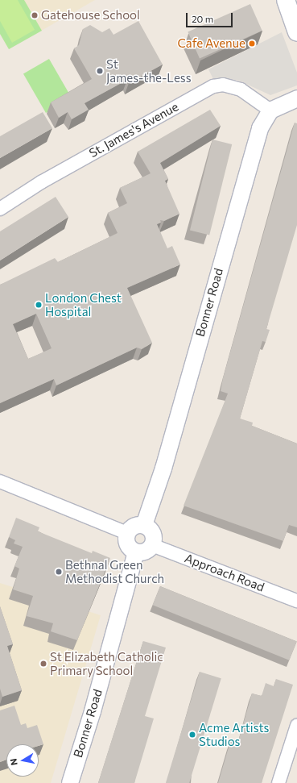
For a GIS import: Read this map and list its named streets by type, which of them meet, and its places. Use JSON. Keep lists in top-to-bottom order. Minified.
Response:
{"streets":{"street":["St. James's Avenue","Bonner Road","Approach Road"]},"crossings":[["St. James's Avenue","Bonner Road"],["Bonner Road","Approach Road"]],"places":["Gatehouse School","Cafe Avenue","St James-the-Less","London Chest Hospital","Bethnal Green Methodist Church","St Elizabeth Catholic Primary School","Acme Artists Studios"],"scale_bar":"20 m","north":"left"}
